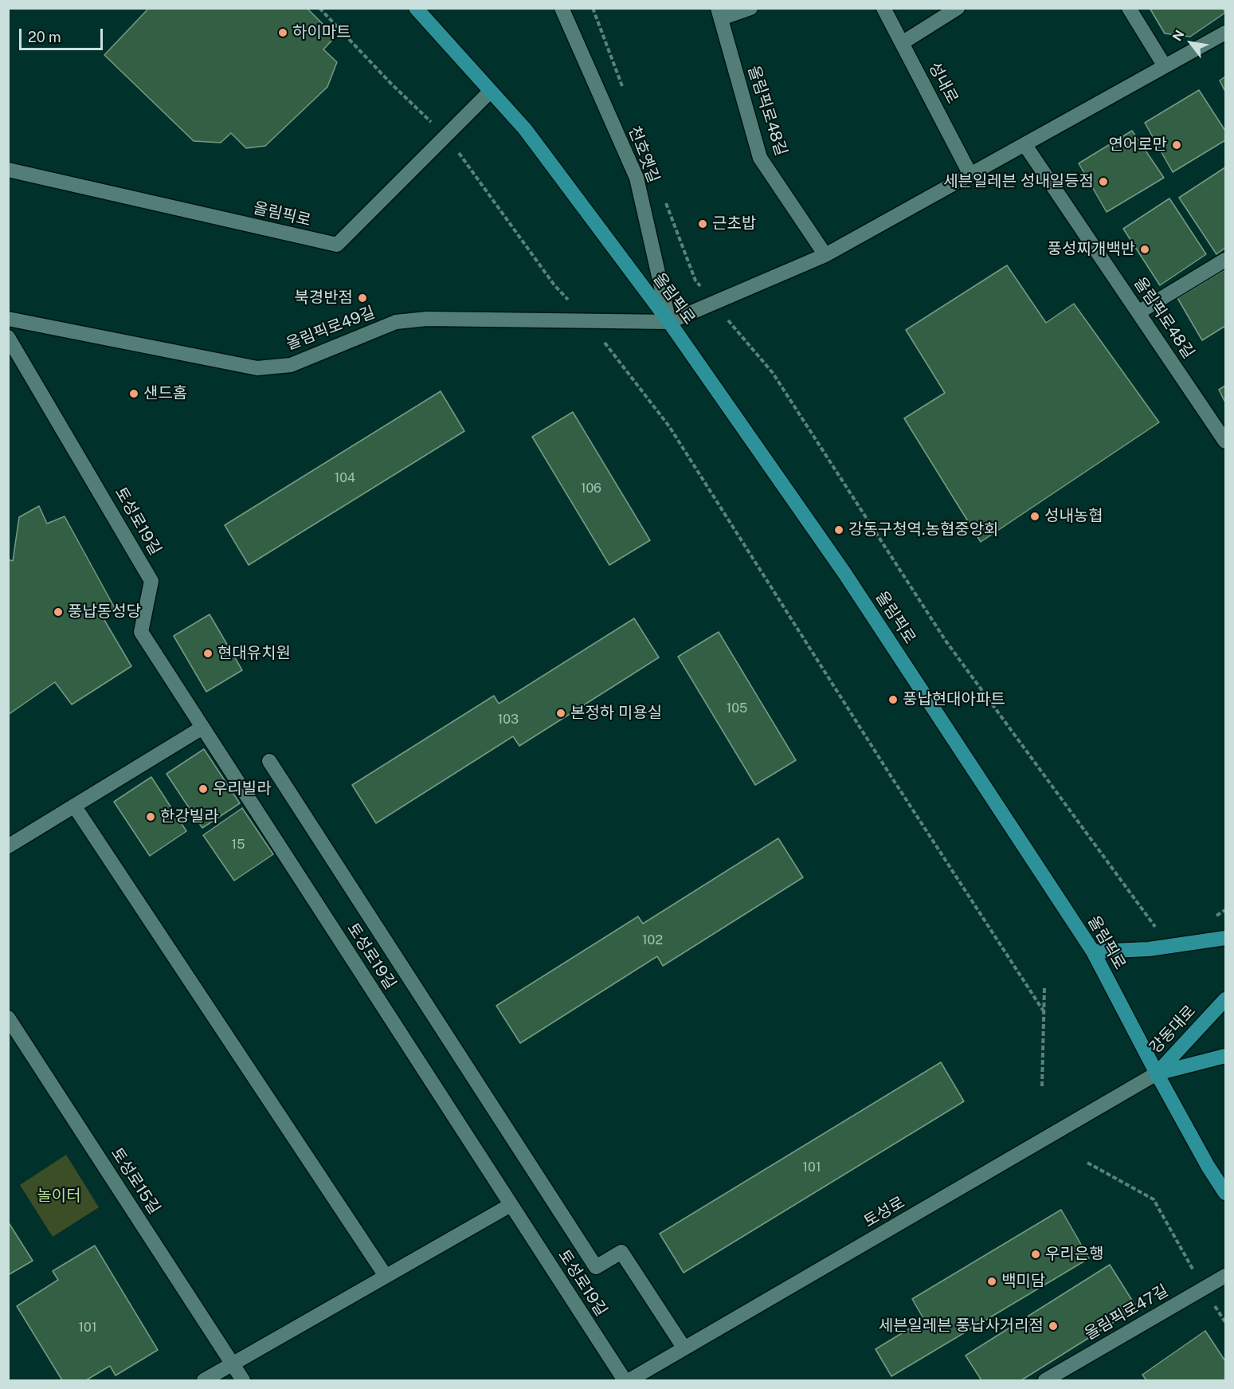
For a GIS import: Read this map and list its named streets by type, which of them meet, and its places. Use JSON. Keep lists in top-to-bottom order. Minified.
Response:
{"streets":{"main road":["올림픽로","강동대로"],"street":["성내로","올림픽로48길","천호옛길","올림픽로49길","토성로19길","토성로15길","토성로","올림픽로47길"]},"crossings":[["천호옛길","올림픽로"],["천호옛길","올림픽로49길"],["올림픽로","올림픽로49길"],["올림픽로","강동대로"],["올림픽로","토성로"],["강동대로","토성로"]],"parks":["놀이터"],"places":["하이마트","연어로만","세븐일레븐 성내일등점","근초밥","풍성찌개백반","북경반점","샌드홈","성내농협","강동구청역.농협중앙회","풍납동성당","현대유치원","풍납현대아파트","본정하 미용실","우리빌라","한강빌라","우리은행","백미담","세븐일레븐 풍납사거리점"],"house_numbers":["104","106","105","103","15","102","101","101"],"scale_bar":"20 m","north":"top left"}
